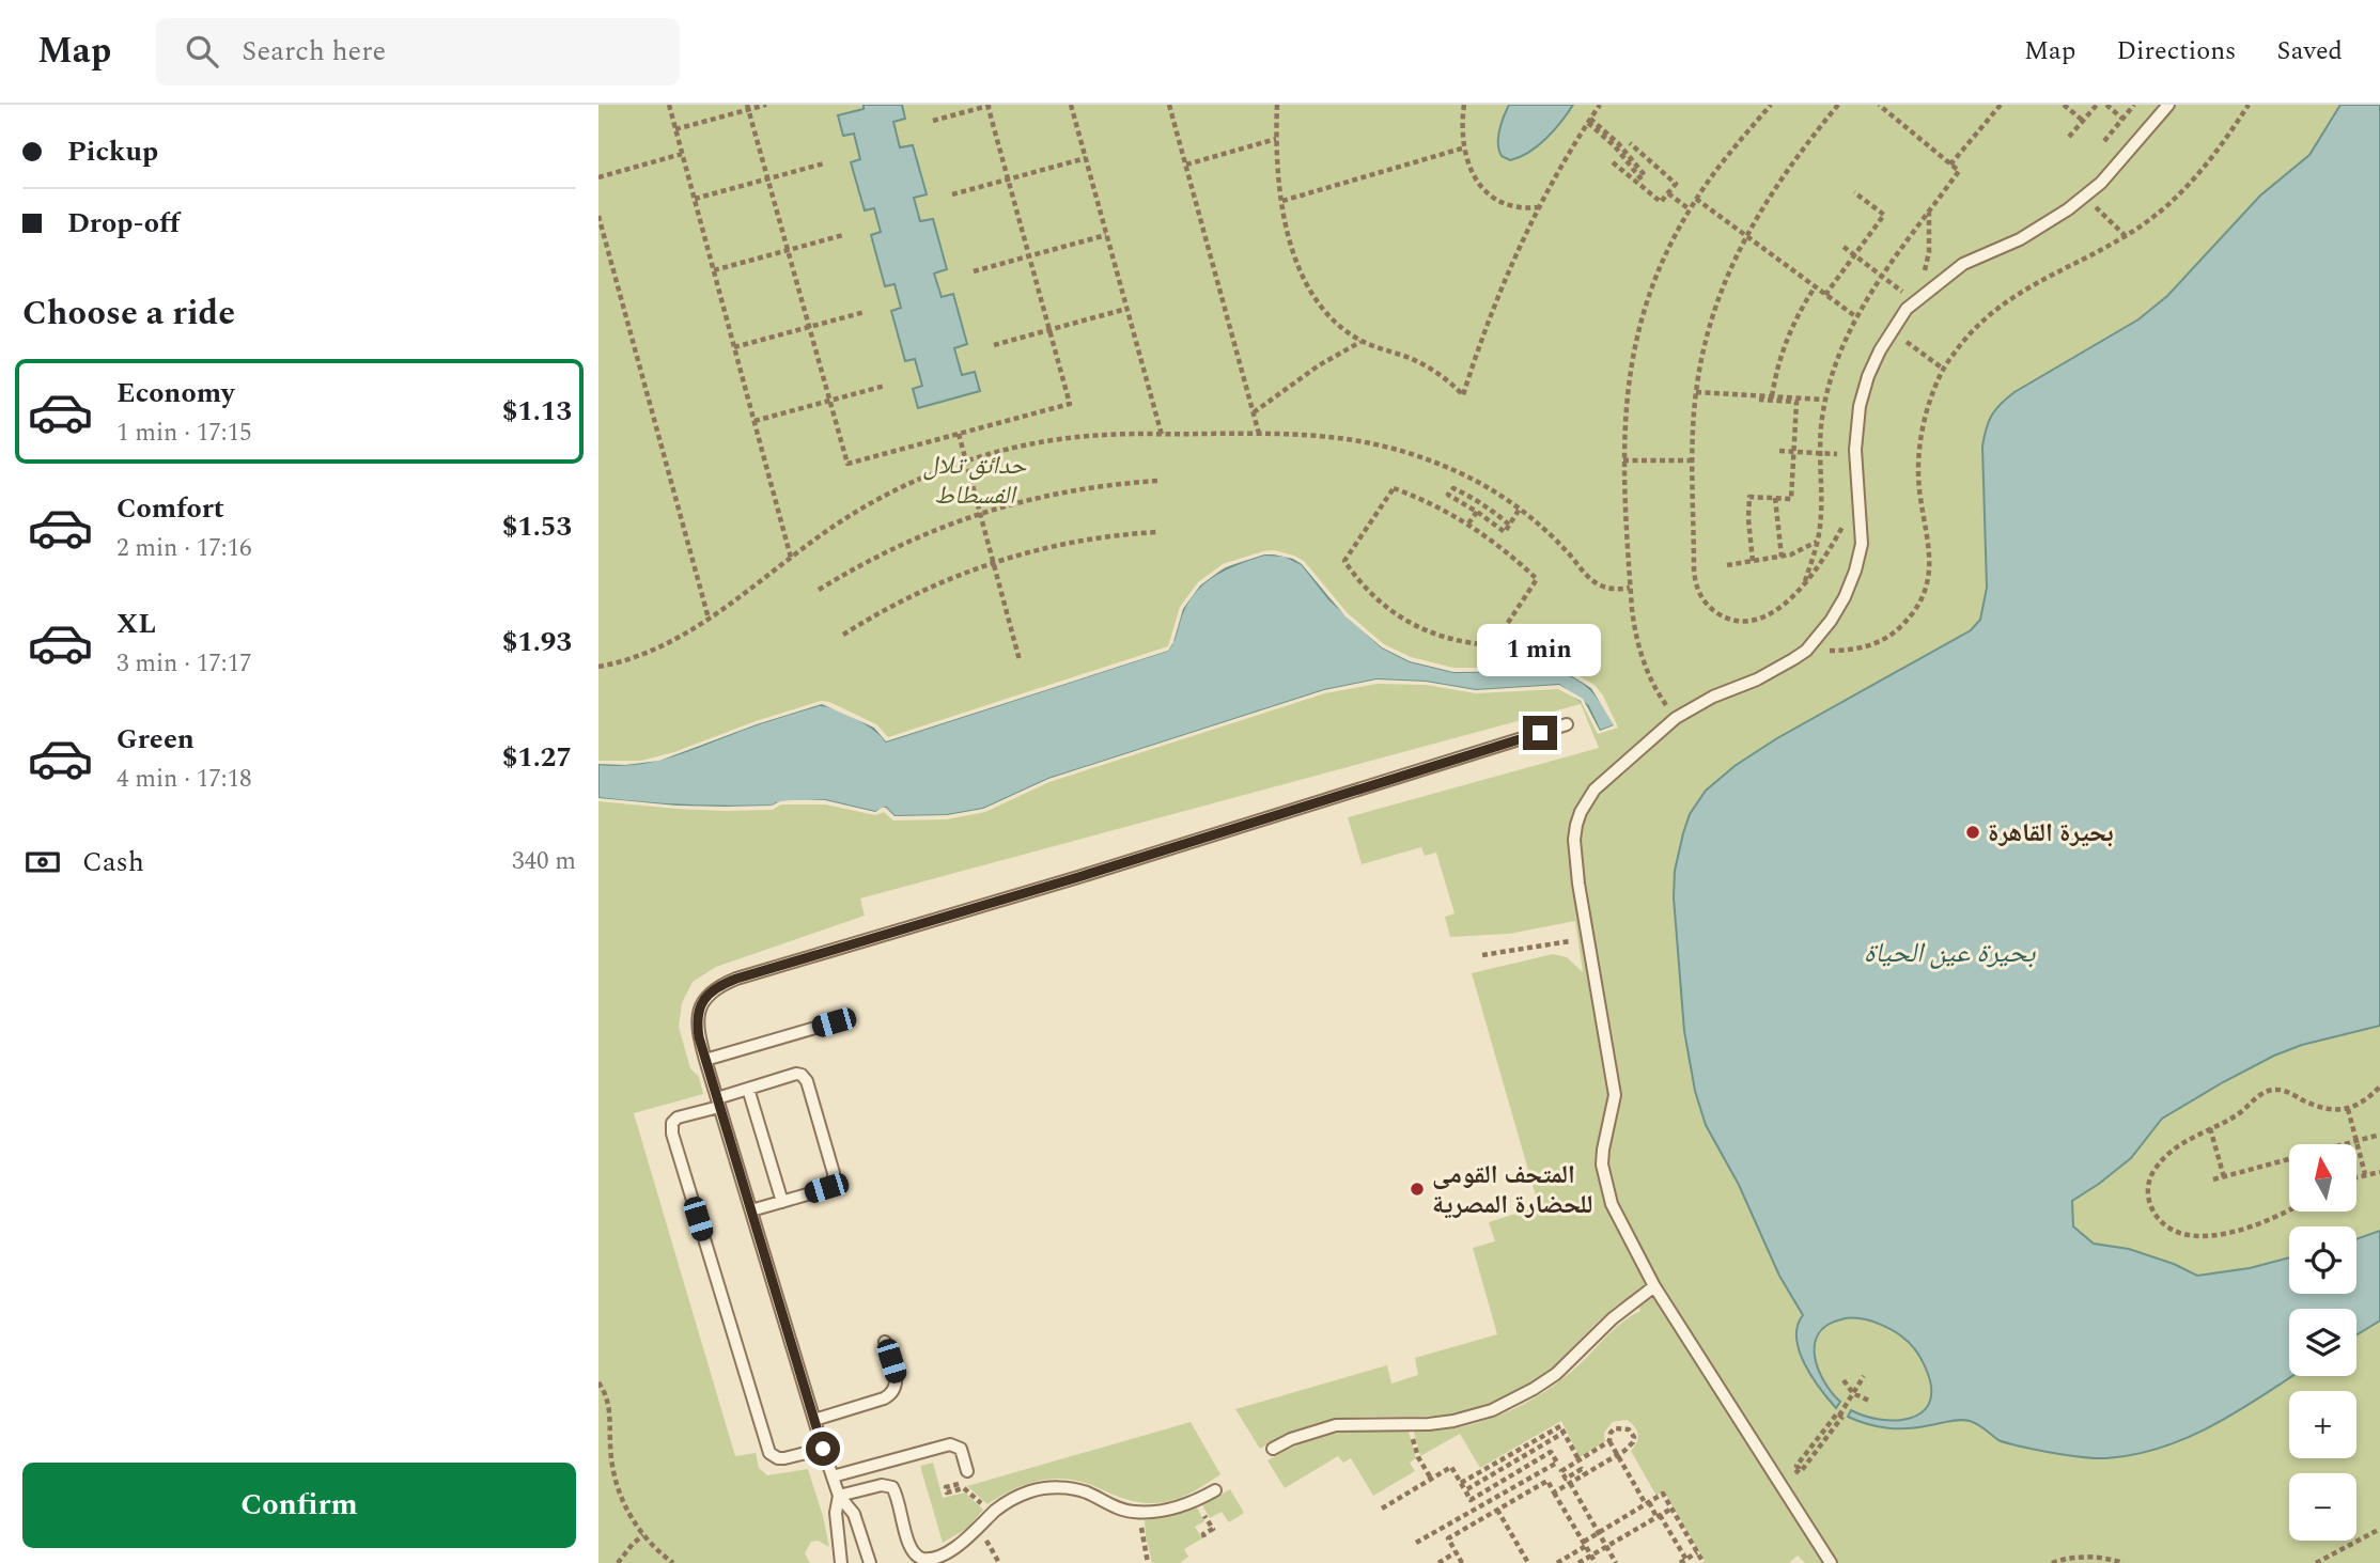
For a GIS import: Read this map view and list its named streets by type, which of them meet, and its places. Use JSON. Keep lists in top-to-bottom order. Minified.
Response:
{"water":["بحيرة عين الحياة"],"parks":["حدائق تلال الفسطاط"],"places":["بحيرة القاهرة","المتحف القومى للحضارة المصرية"],"north":"top","page":{"header":"Map","search":"Search here","nav":["Map","Directions","Saved"],"banner":["Pickup","Drop-off"],"heading":"Choose a ride","list":[{"name":"Economy","note":"1 min · 17:15","value":"$1.13"},{"name":"Comfort","note":"2 min · 17:16","value":"$1.53"},{"name":"XL","note":"3 min · 17:17","value":"$1.93"},{"name":"Green","note":"4 min · 17:18","value":"$1.27"}],"bubble":"1 min","pay":["Cash","340 m"],"map_buttons":["+","−"],"buttons":"Confirm"}}
